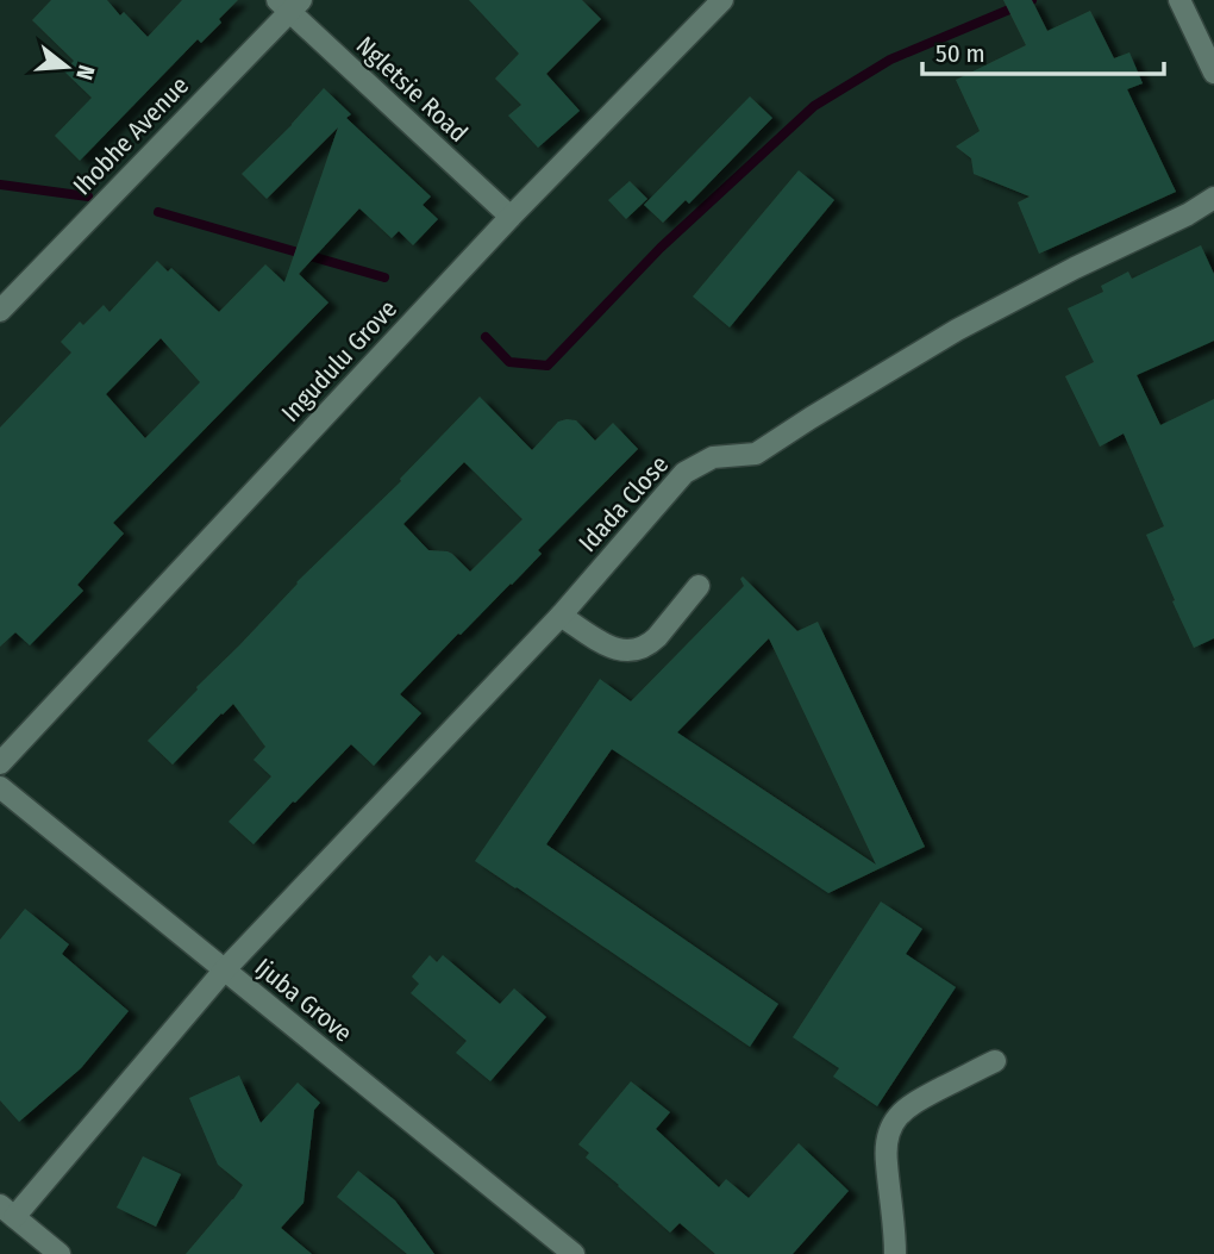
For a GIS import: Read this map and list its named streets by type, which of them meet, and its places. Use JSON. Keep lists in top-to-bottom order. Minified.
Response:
{"streets":{"street":["Ngletsie Road","Ihobhe Avenue","Ingudulu Grove","Idada Close","Ijuba Grove"]},"crossings":[["Ngletsie Road","Ihobhe Avenue"],["Ngletsie Road","Ingudulu Grove"],["Idada Close","Ijuba Grove"]],"scale_bar":"50 m","north":"right"}
